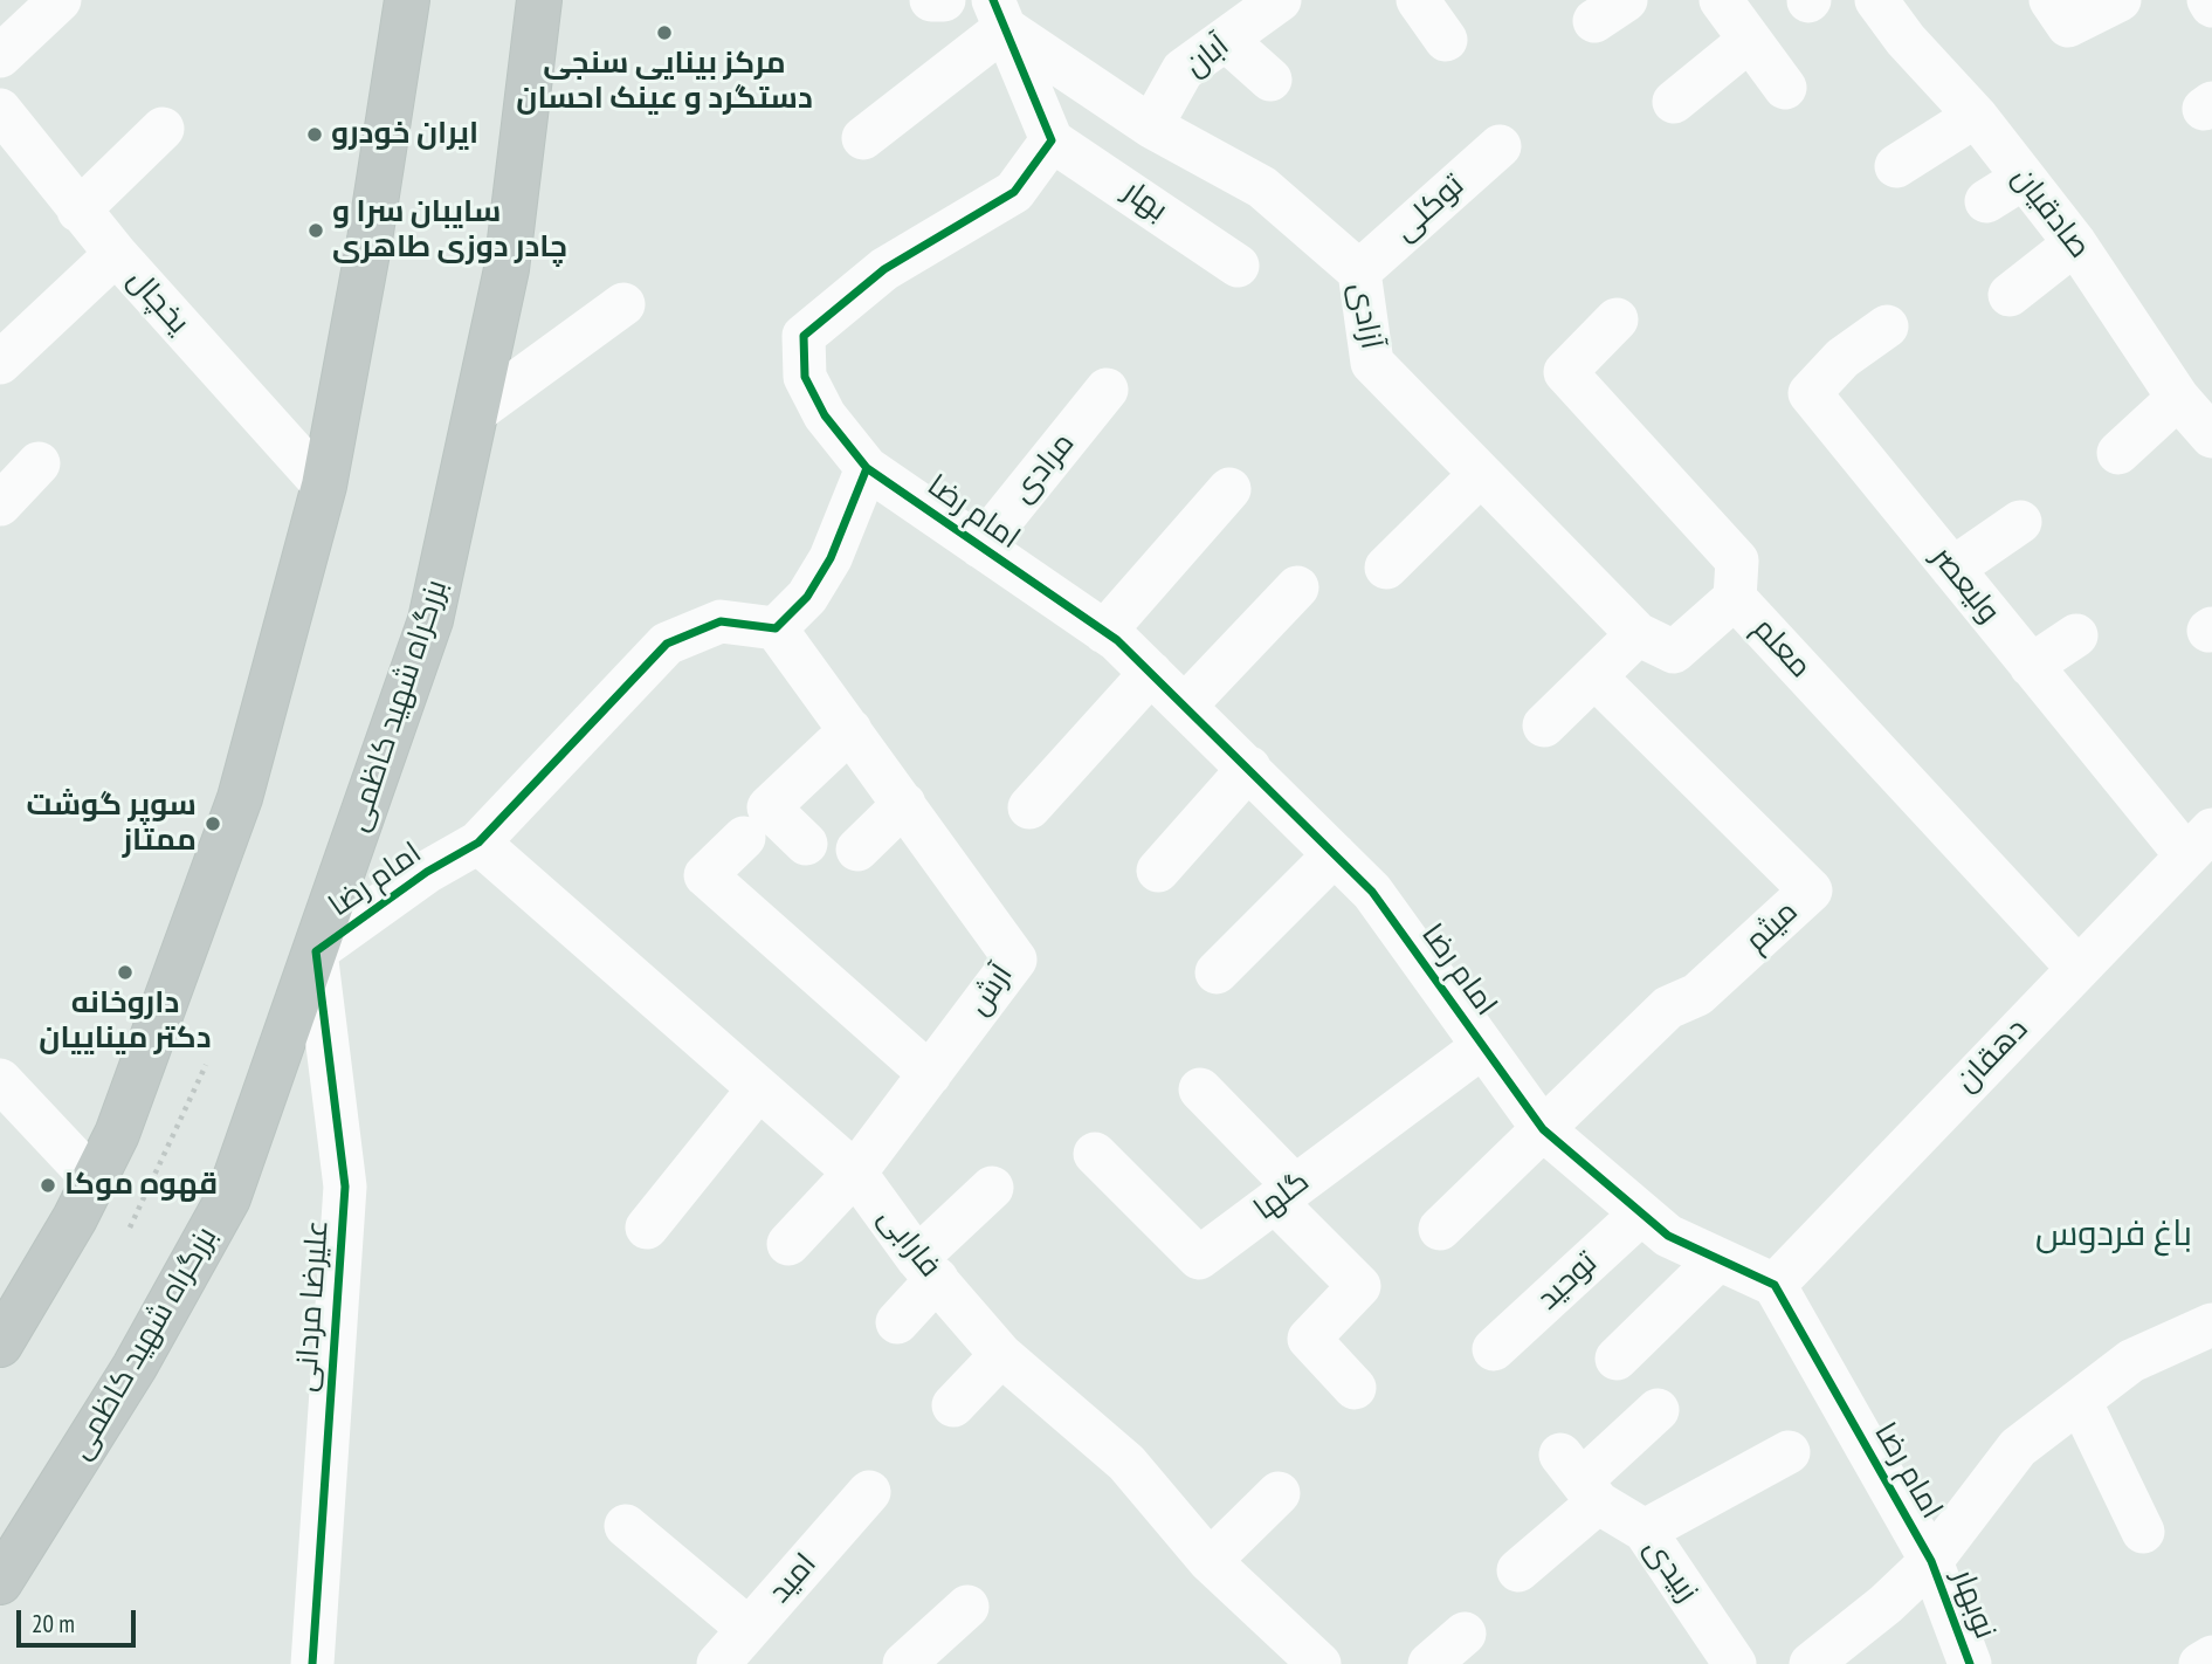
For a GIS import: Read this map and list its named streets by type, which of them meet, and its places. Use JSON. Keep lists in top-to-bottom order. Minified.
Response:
{"streets":{"highway":["بزرگراه شهید کاظمی"],"street":["آبان","بهار","توکلی","صادقیان","یخچال","آزادی","مرادی","امام رضا","ولیعصر","معلم","میثم","آرش","دهقان","گلها","فارابی","توحید","علیرضا مردانی","زبیدی","امید","نوبهار"]},"crossings":[["آبان","آزادی"],["بهار","امام رضا"],["توکلی","آزادی"],["مرادی","امام رضا"],["امام رضا","بزرگراه شهید کاظمی"],["امام رضا","میثم"],["امام رضا","آرش"],["امام رضا","دهقان"],["امام رضا","گلها"],["امام رضا","فارابی"],["امام رضا","توحید"],["امام رضا","علیرضا مردانی"],["امام رضا","نوبهار"],["ولیعصر","دهقان"],["معلم","دهقان"],["بزرگراه شهید کاظمی","علیرضا مردانی"],["آرش","فارابی"]],"districts":["باغ فردوس"],"places":["مرکز بینایی سنجی دستگرد و عینک احسان","ایران خودرو","سایبان سرا و چادر دوزی طاهری","سوپر گوشت ممتاز","داروخانه دکتر میناییان","قهوه موکا"],"scale_bar":"20 m"}
